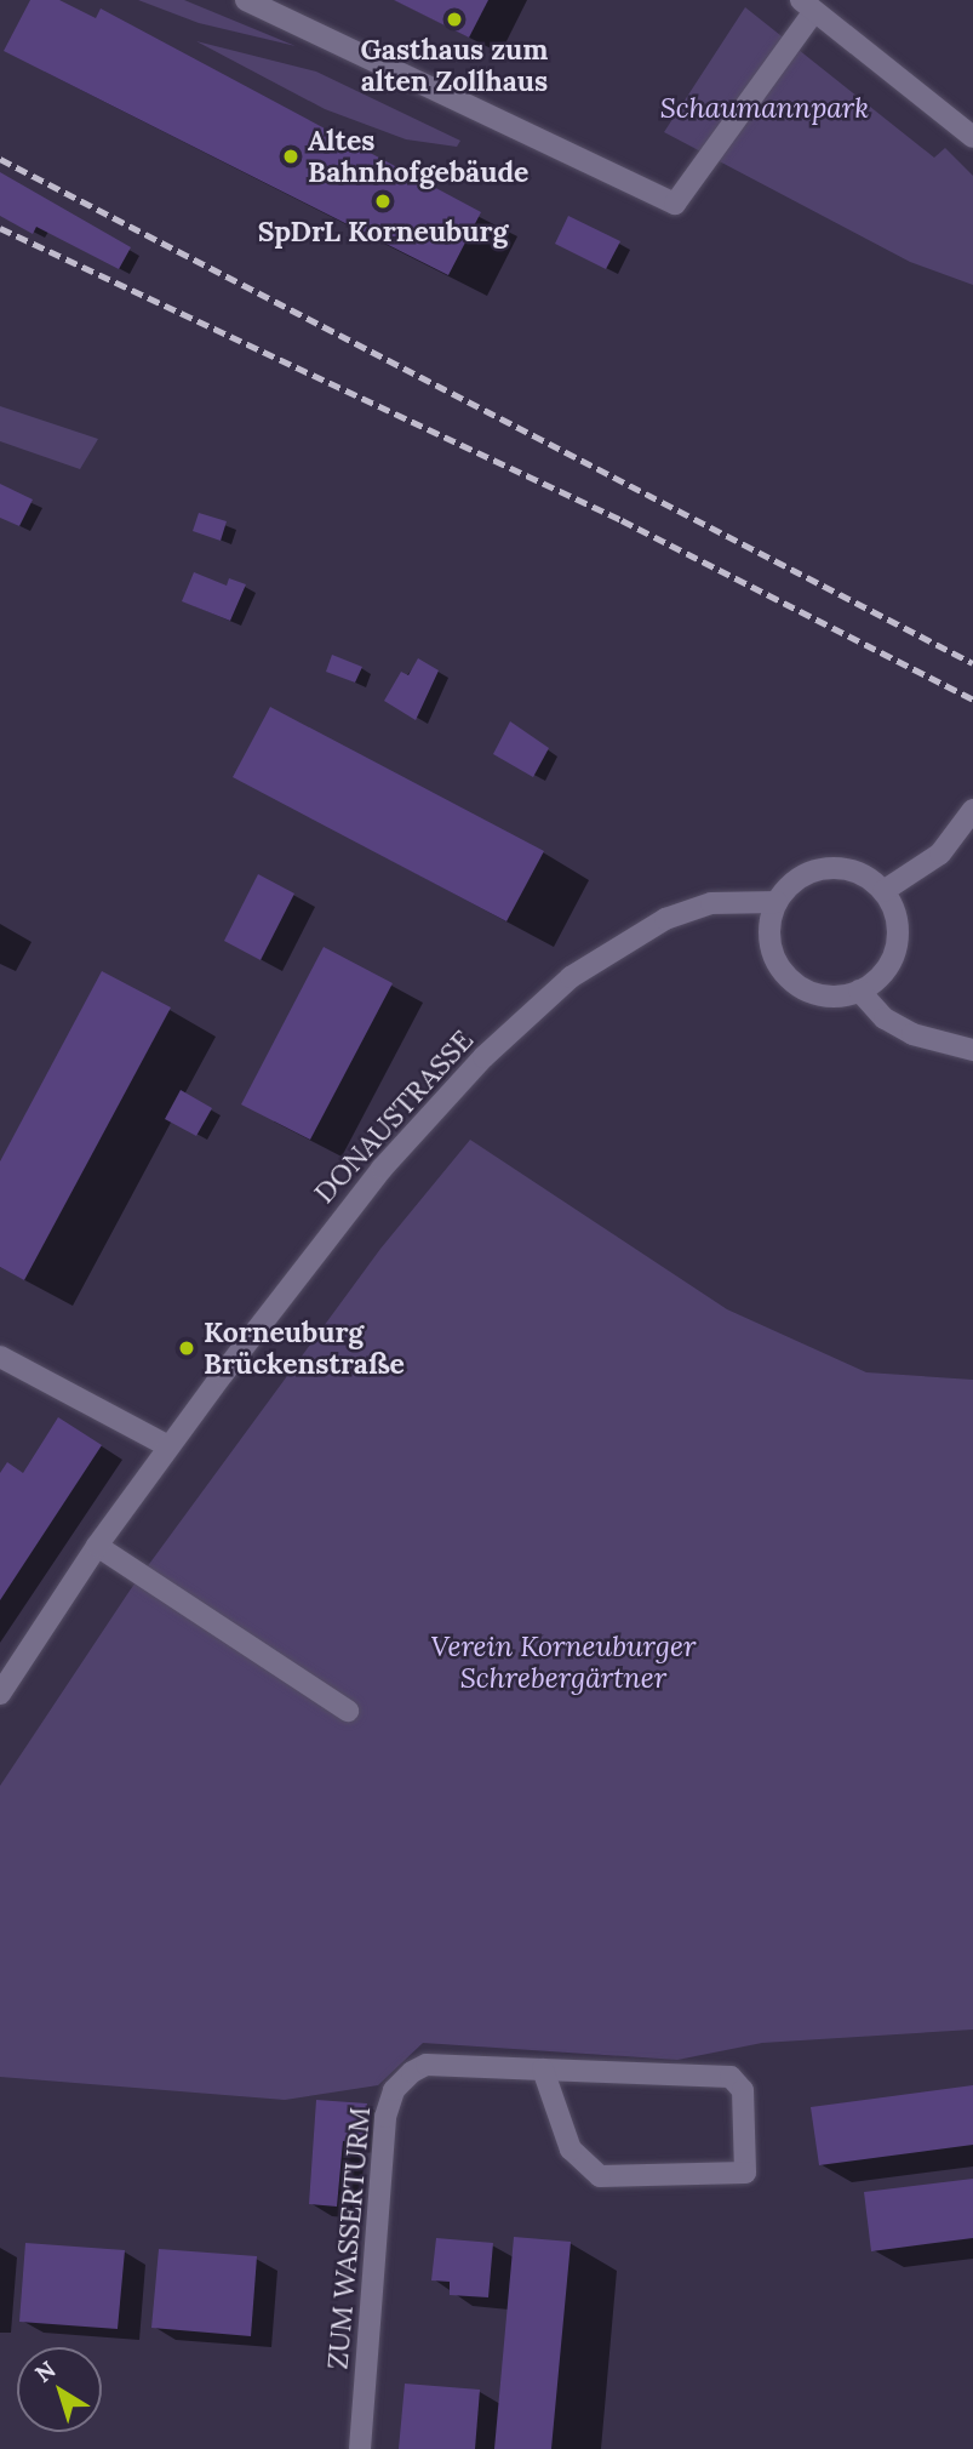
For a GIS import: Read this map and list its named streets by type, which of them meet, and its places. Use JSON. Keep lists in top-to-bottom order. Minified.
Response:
{"streets":{"street":["DONAUSTRASSE","ZUM WASSERTURM"]},"parks":["Schaumannpark","Verein Korneuburger Schrebergärtner"],"places":["Gasthaus zum alten Zollhaus","Altes Bahnhofgebäude","SpDrL Korneuburg","Korneuburg Brückenstraße"],"north":"top left"}
